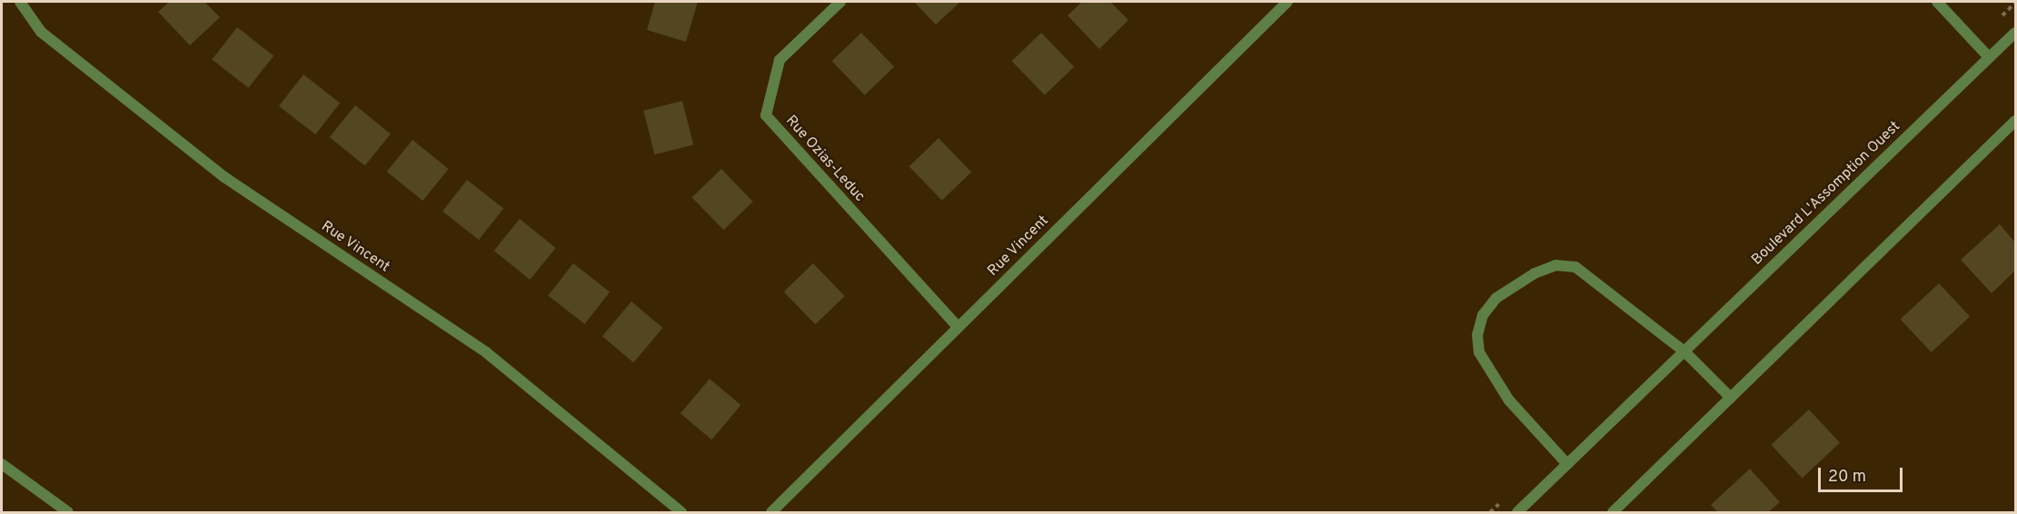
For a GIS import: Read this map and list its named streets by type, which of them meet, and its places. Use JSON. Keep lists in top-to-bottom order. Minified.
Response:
{"streets":{"street":["Rue Ozias-Leduc","Boulevard L'Assomption Ouest","Rue Vincent"]},"crossings":[["Rue Ozias-Leduc","Rue Vincent"]],"scale_bar":"20 m"}
